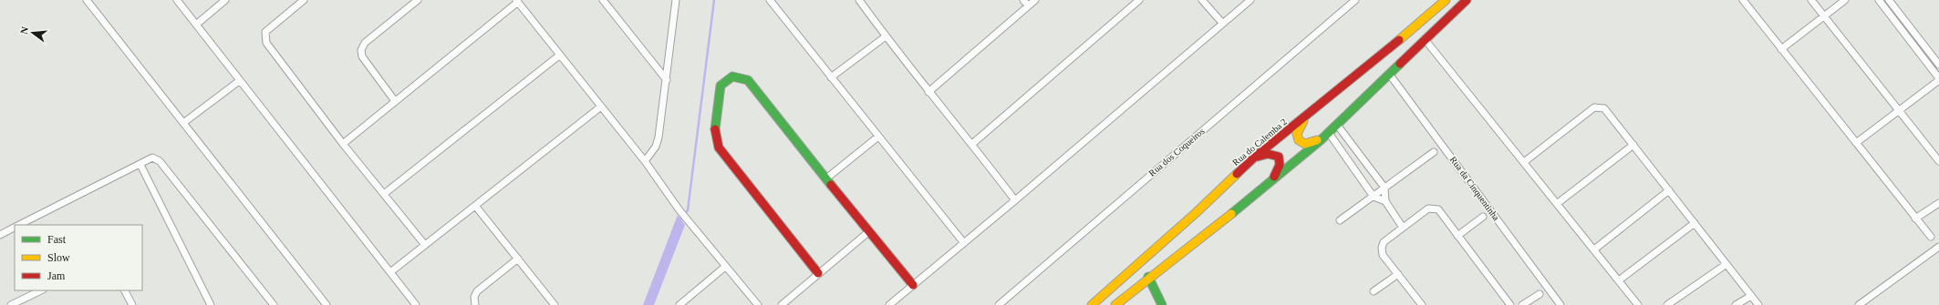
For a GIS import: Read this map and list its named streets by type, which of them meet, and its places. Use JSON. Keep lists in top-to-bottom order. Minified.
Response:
{"streets":{"main road":["Rua do Calemba 2"],"street":["Rua dos Coqueiros","Rua da Cinquentinha"]},"legend":["Fast","Slow","Jam"],"north":"left"}
